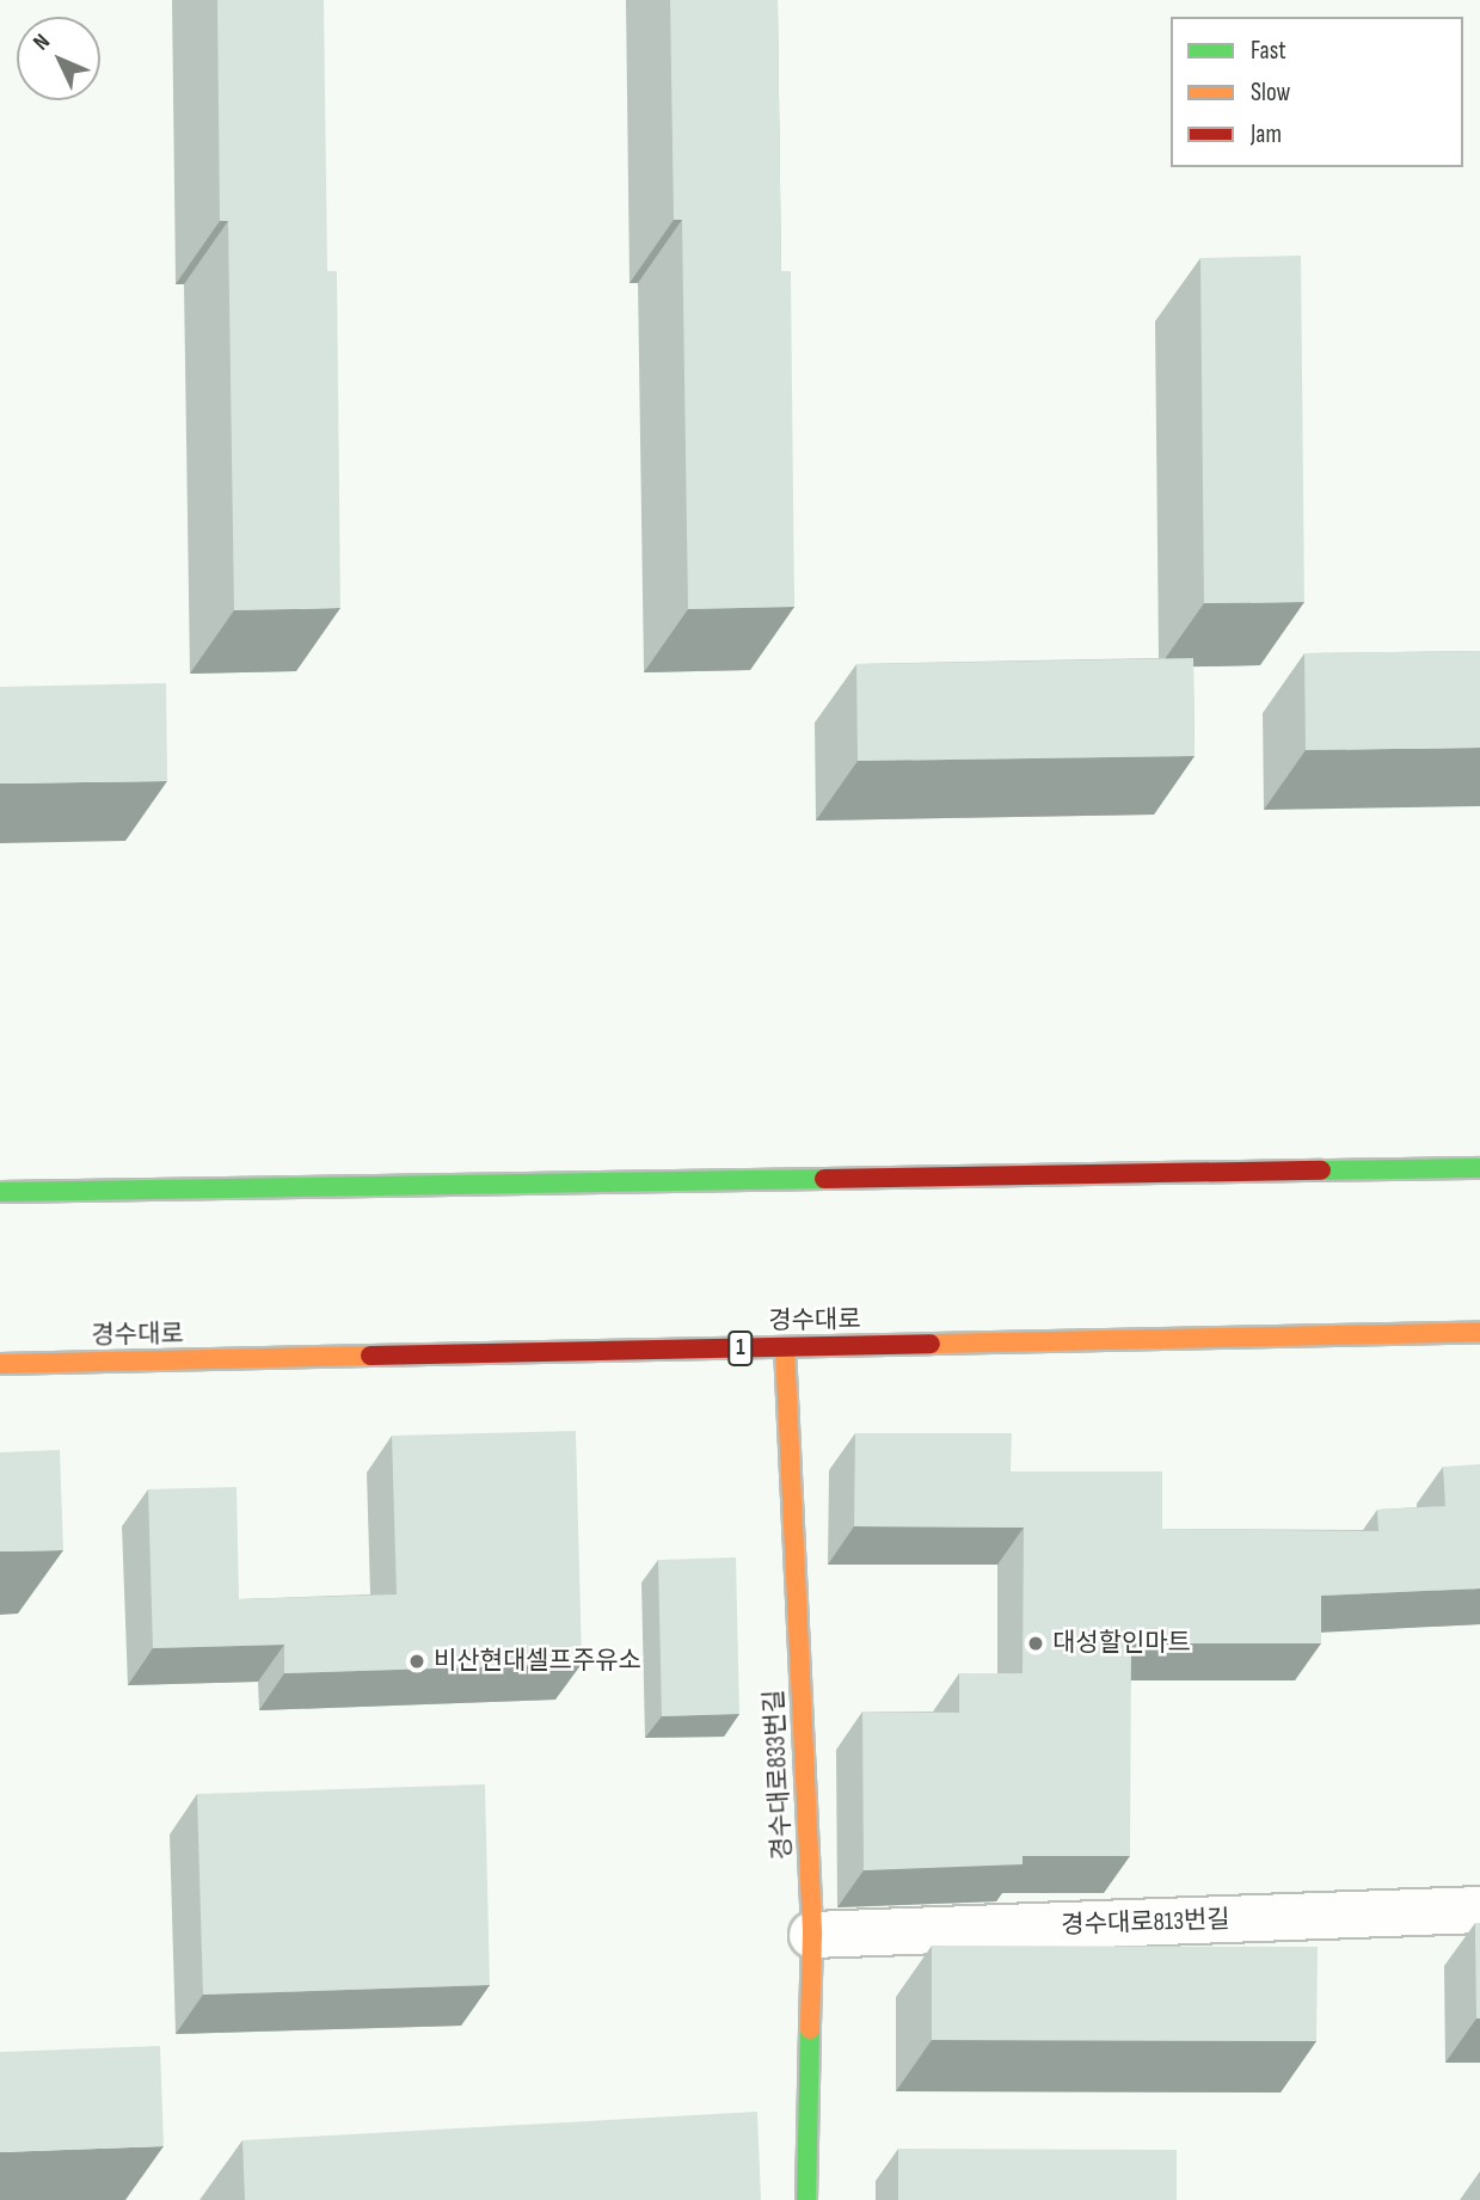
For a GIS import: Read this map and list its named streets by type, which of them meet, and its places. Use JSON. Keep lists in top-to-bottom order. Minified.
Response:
{"streets":{"main road":["경수대로","1","경수대로833번길"],"street":["경수대로813번길"]},"crossings":[["경수대로","경수대로833번길"],["경수대로833번길","경수대로813번길"]],"places":["대성할인마트","비산현대셀프주유소"],"legend":["Fast","Slow","Jam"],"north":"top left"}
